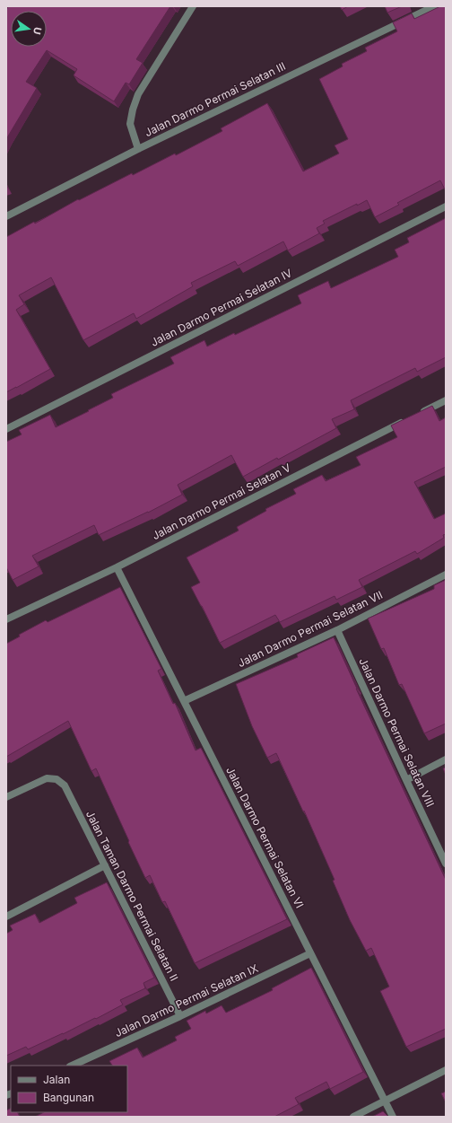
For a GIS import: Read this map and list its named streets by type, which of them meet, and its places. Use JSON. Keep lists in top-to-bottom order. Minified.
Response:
{"streets":{"street":["Jalan Darmo Permai Selatan III","Jalan Darmo Permai Selatan IV","Jalan Darmo Permai Selatan V","Jalan Darmo Permai Selatan VII","Jalan Darmo Permai Selatan VIII","Jalan Darmo Permai Selatan VI","Jalan Taman Darmo Permai Selatan II","Jalan Darmo Permai Selatan IX"]},"crossings":[["Jalan Darmo Permai Selatan V","Jalan Darmo Permai Selatan VI"],["Jalan Darmo Permai Selatan VII","Jalan Darmo Permai Selatan VIII"],["Jalan Darmo Permai Selatan VII","Jalan Darmo Permai Selatan VI"],["Jalan Darmo Permai Selatan VI","Jalan Darmo Permai Selatan IX"],["Jalan Taman Darmo Permai Selatan II","Jalan Darmo Permai Selatan IX"]],"legend":["Jalan","Bangunan"],"north":"right"}
